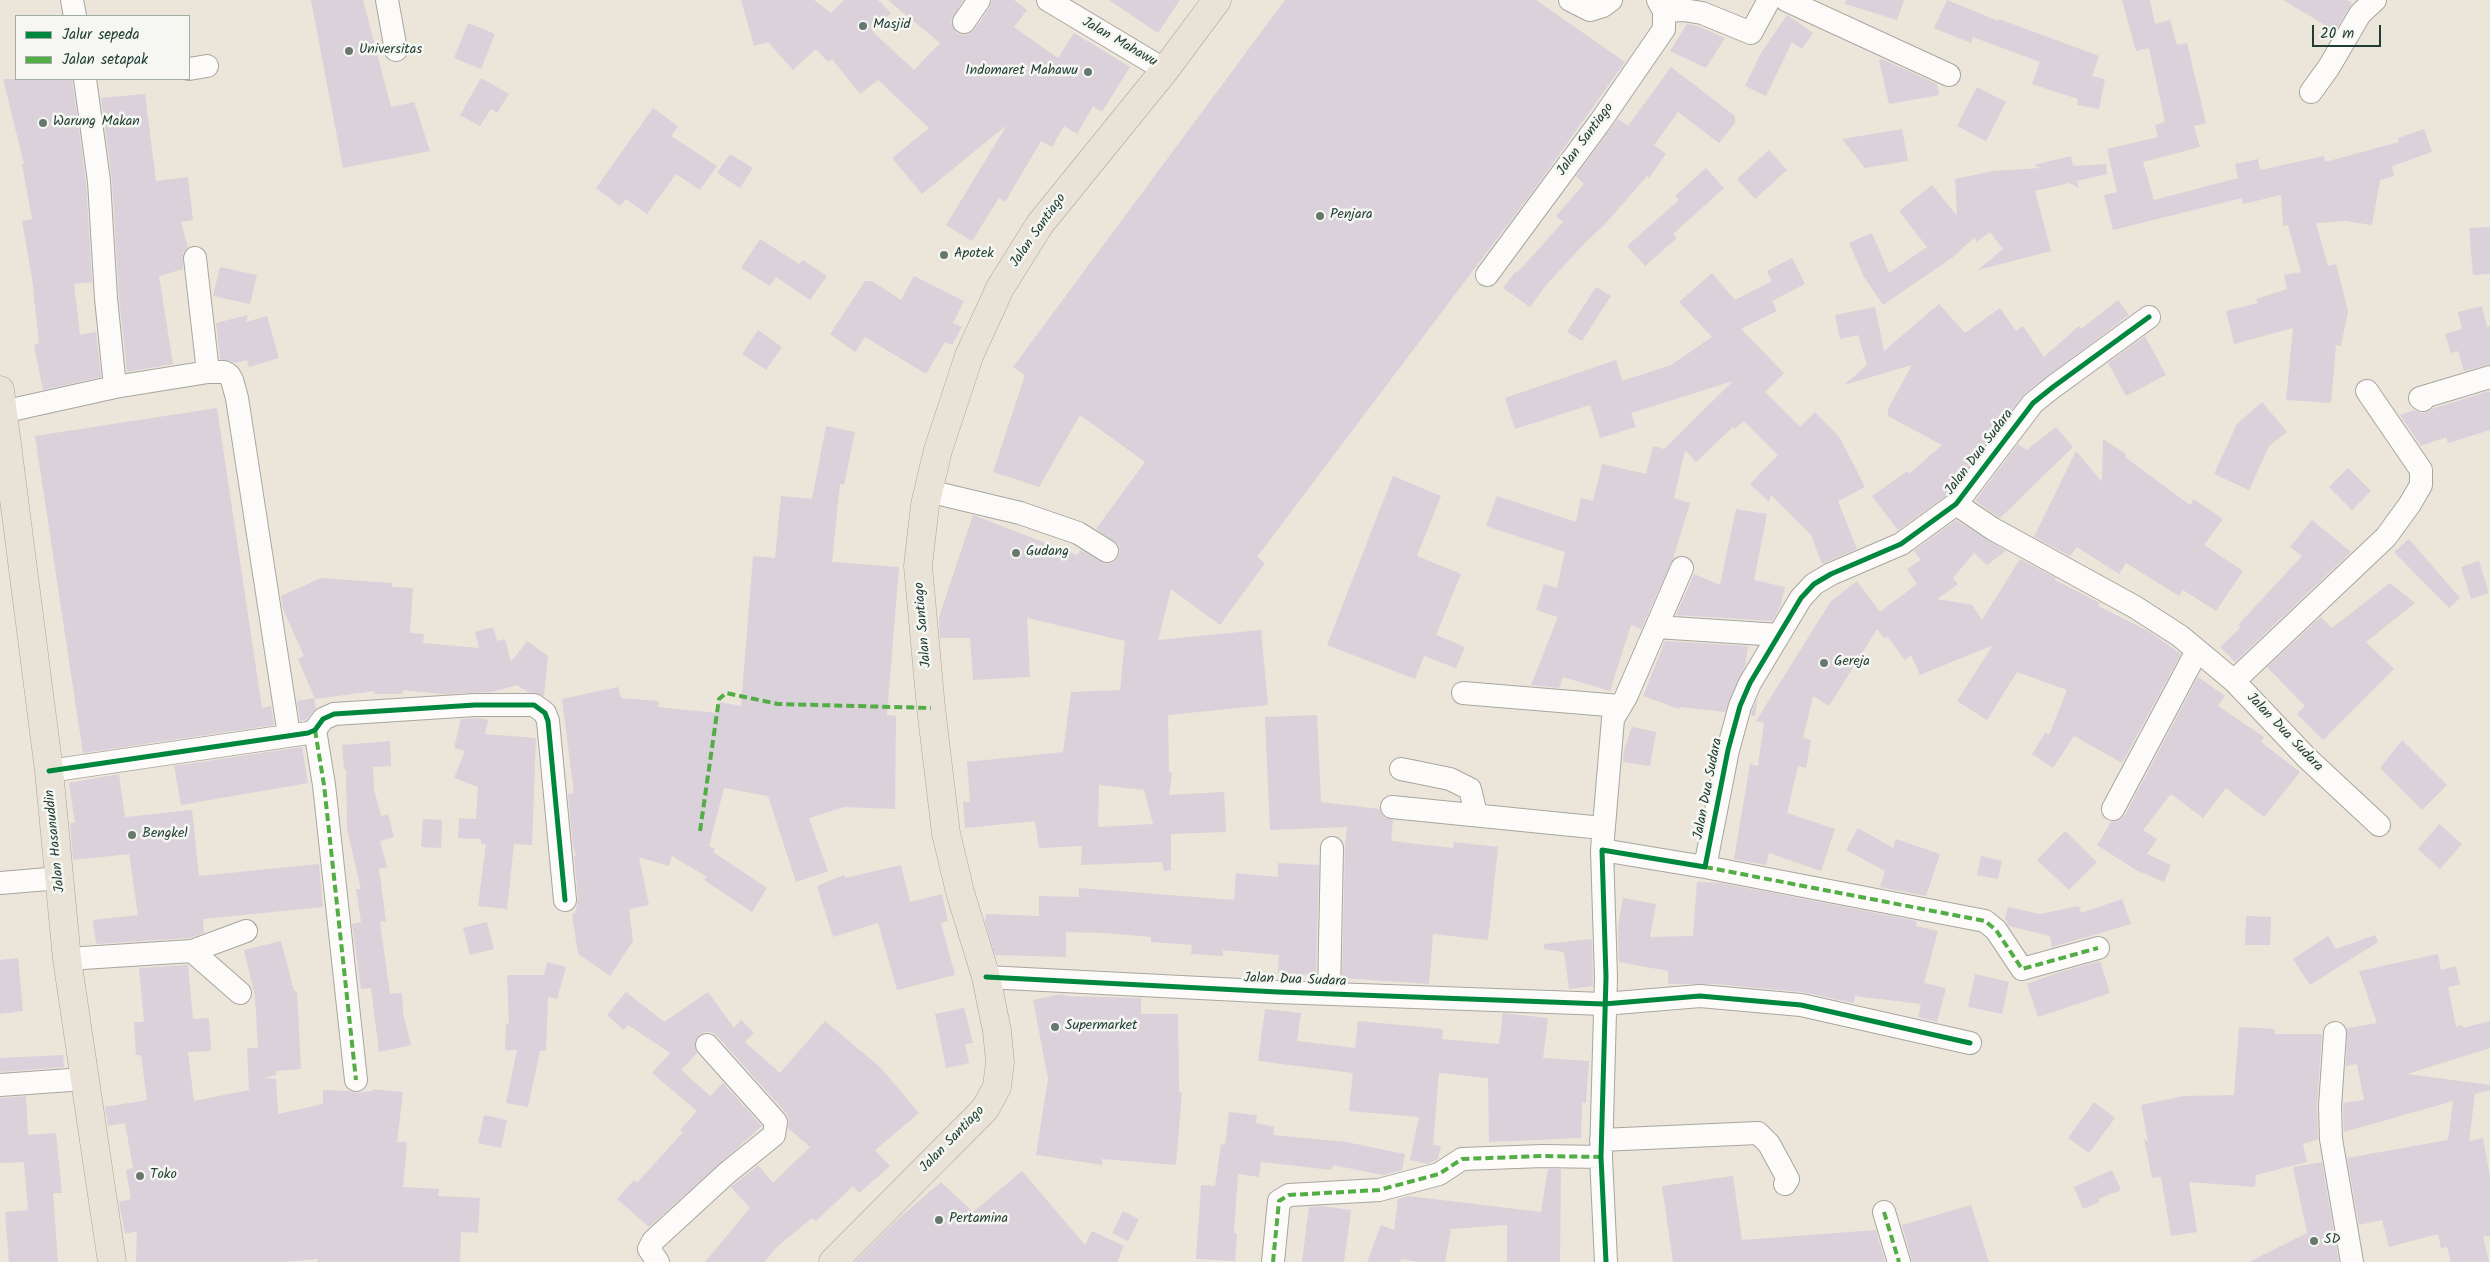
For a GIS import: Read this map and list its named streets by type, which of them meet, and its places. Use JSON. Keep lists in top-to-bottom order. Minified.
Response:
{"streets":{"highway":["Jalan Santiago","Jalan Hasanuddin"],"street":["Jalan Mahawu","Jalan Dua Sudara"]},"crossings":[["Jalan Mahawu","Jalan Santiago"],["Jalan Santiago","Jalan Dua Sudara"]],"places":["Masjid","Universitas","Indomaret Mahawu","Warung Makan","Penjara","Apotek","Gudang","Gereja","Bengkel","Supermarket","Toko","Pertamina","SD"],"legend":["Jalur sepeda","Jalan setapak"],"scale_bar":"20 m"}
